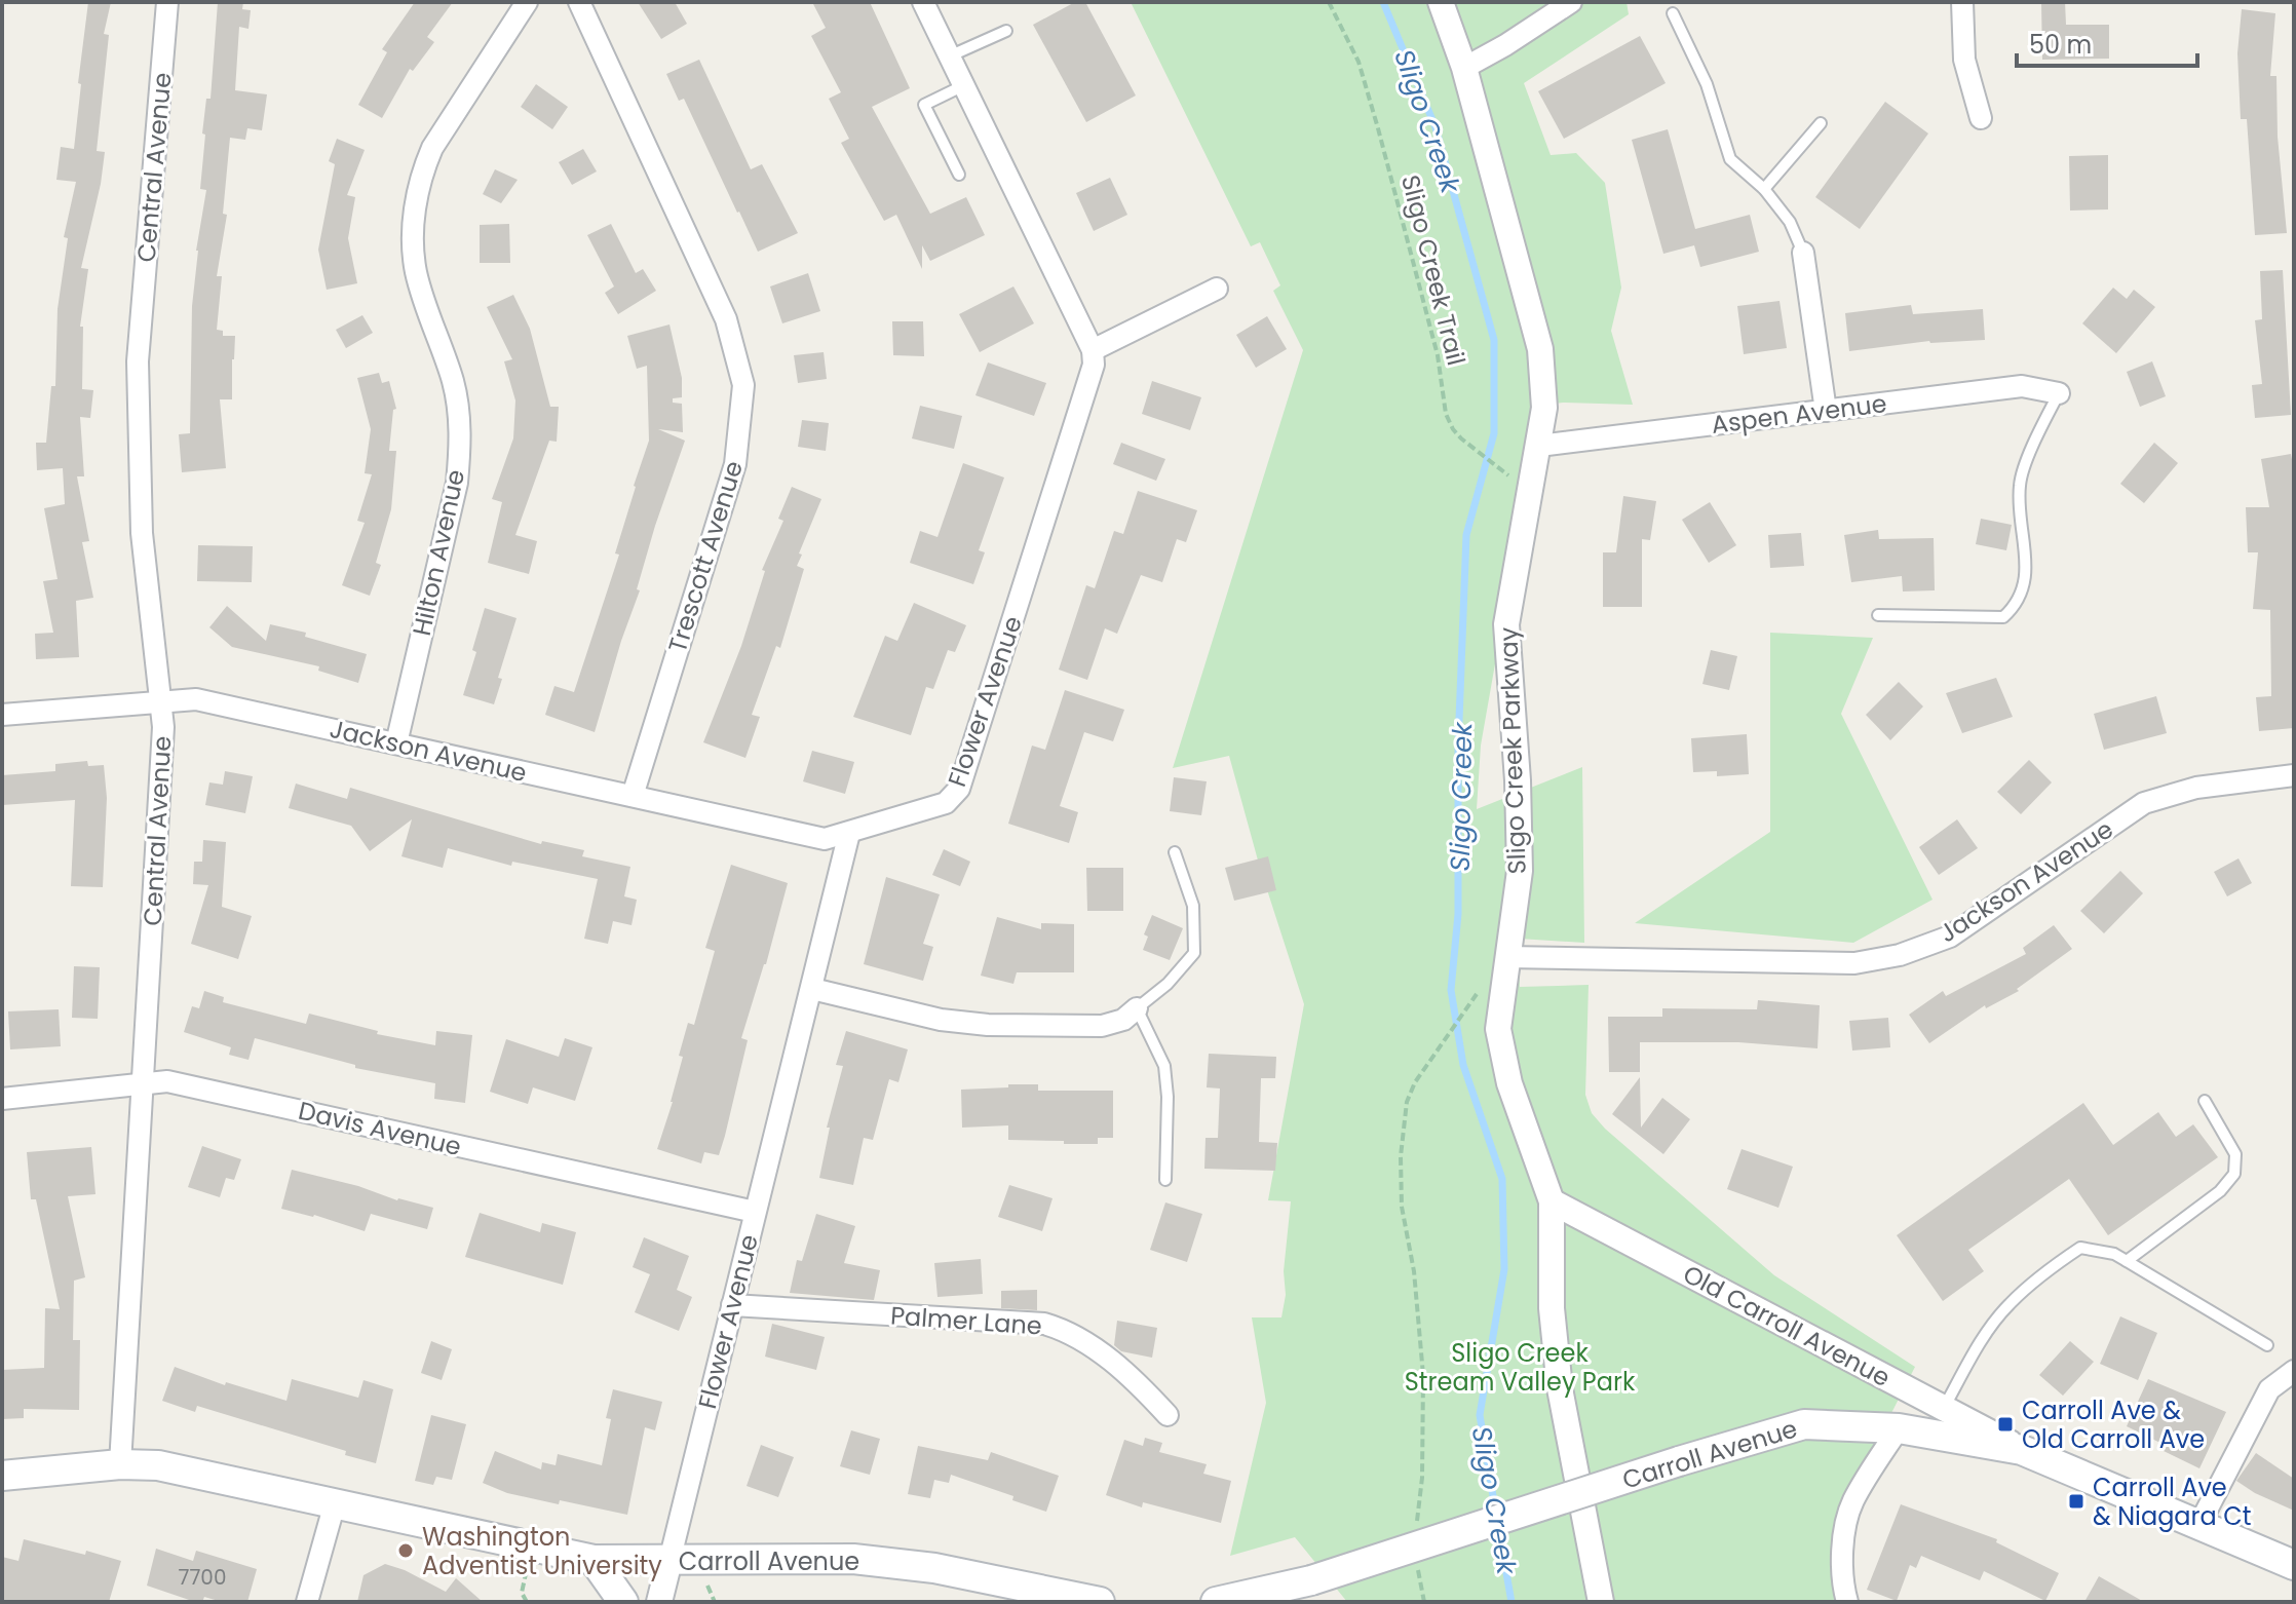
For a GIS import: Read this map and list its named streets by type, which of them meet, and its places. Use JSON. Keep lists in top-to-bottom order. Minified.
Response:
{"streets":{"main road":["Carroll Avenue"],"street":["Central Avenue","Aspen Avenue","Hilton Avenue","Trescott Avenue","Flower Avenue","Jackson Avenue","Sligo Creek Parkway","Davis Avenue","Palmer Lane","Old Carroll Avenue"],"path":["Sligo Creek Trail"]},"crossings":[["Central Avenue","Jackson Avenue"],["Central Avenue","Davis Avenue"],["Central Avenue","Carroll Avenue"],["Aspen Avenue","Sligo Creek Parkway"],["Hilton Avenue","Jackson Avenue"],["Trescott Avenue","Jackson Avenue"],["Flower Avenue","Jackson Avenue"],["Flower Avenue","Davis Avenue"],["Flower Avenue","Palmer Lane"],["Flower Avenue","Carroll Avenue"],["Jackson Avenue","Sligo Creek Parkway"],["Sligo Creek Parkway","Old Carroll Avenue"],["Old Carroll Avenue","Carroll Avenue"]],"water":["Sligo Creek"],"parks":["Sligo Creek Stream Valley Park"],"places":{"transit":["Carroll Ave & Old Carroll Ave","Carroll Ave & Niagara Ct"],"other":["Washington Adventist University"]},"house_numbers":["7700"],"scale_bar":"50 m"}
